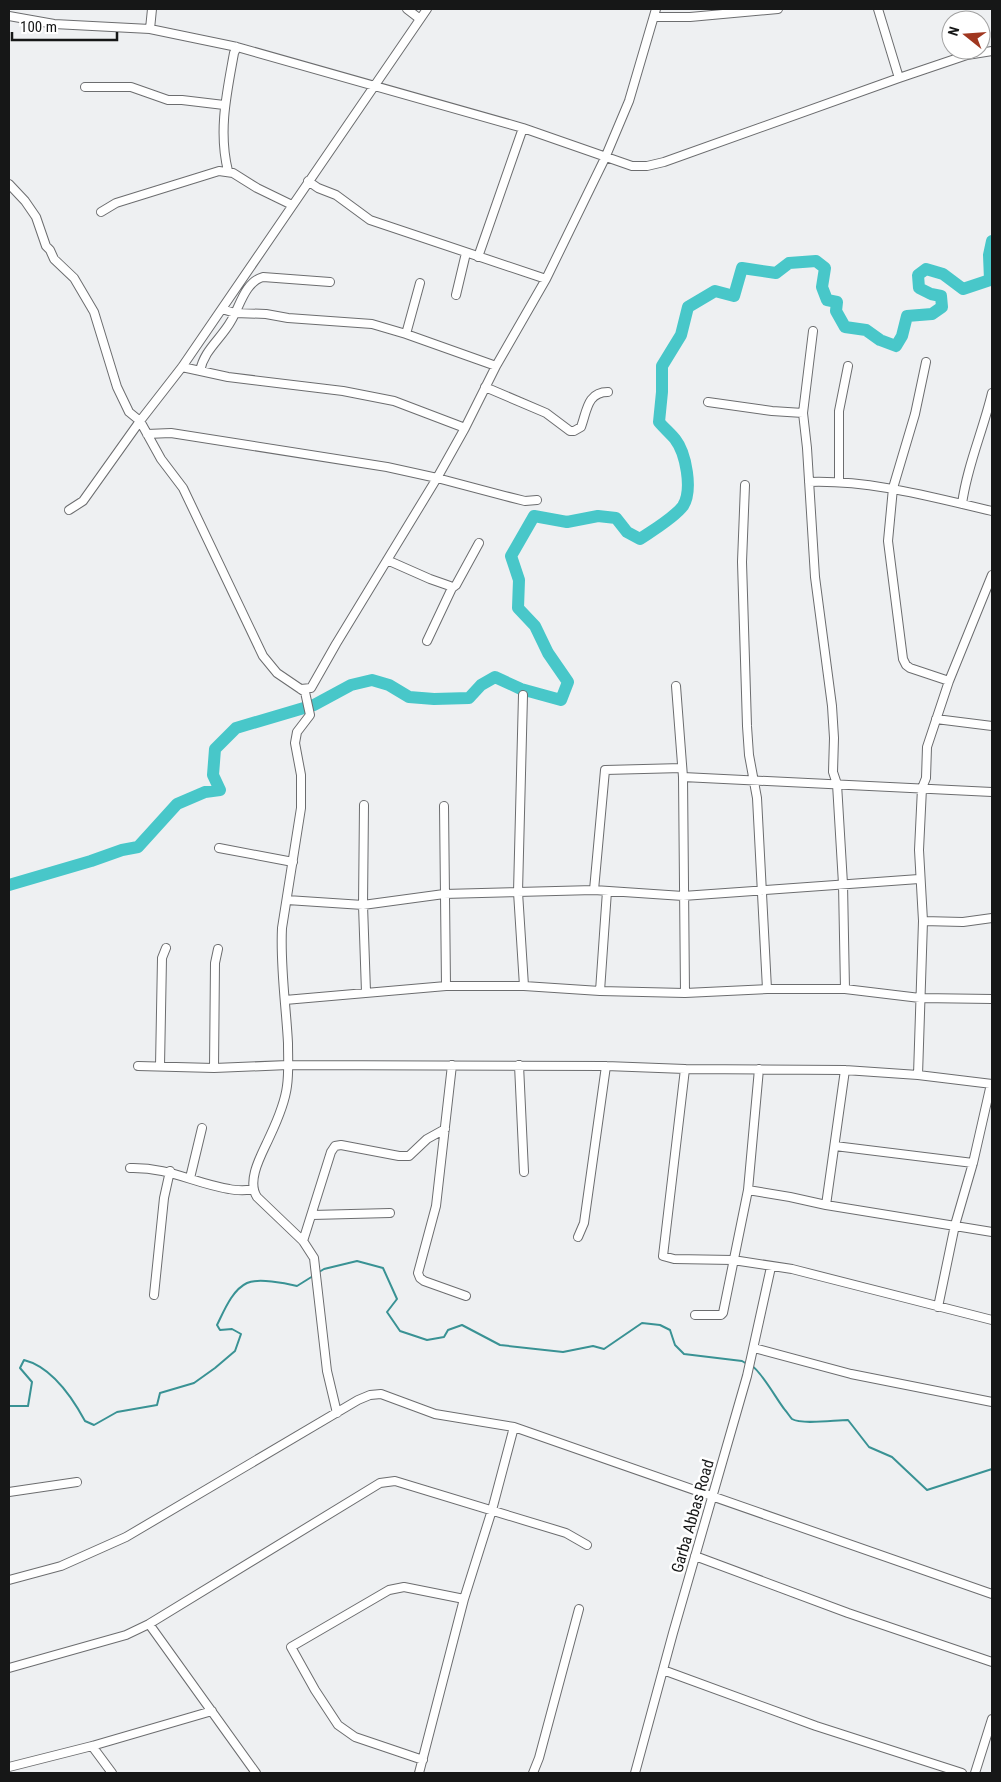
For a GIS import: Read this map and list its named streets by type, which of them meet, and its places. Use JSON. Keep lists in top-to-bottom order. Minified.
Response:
{"streets":{"street":["Garba Abbas Road"]},"scale_bar":"100 m","north":"left"}
